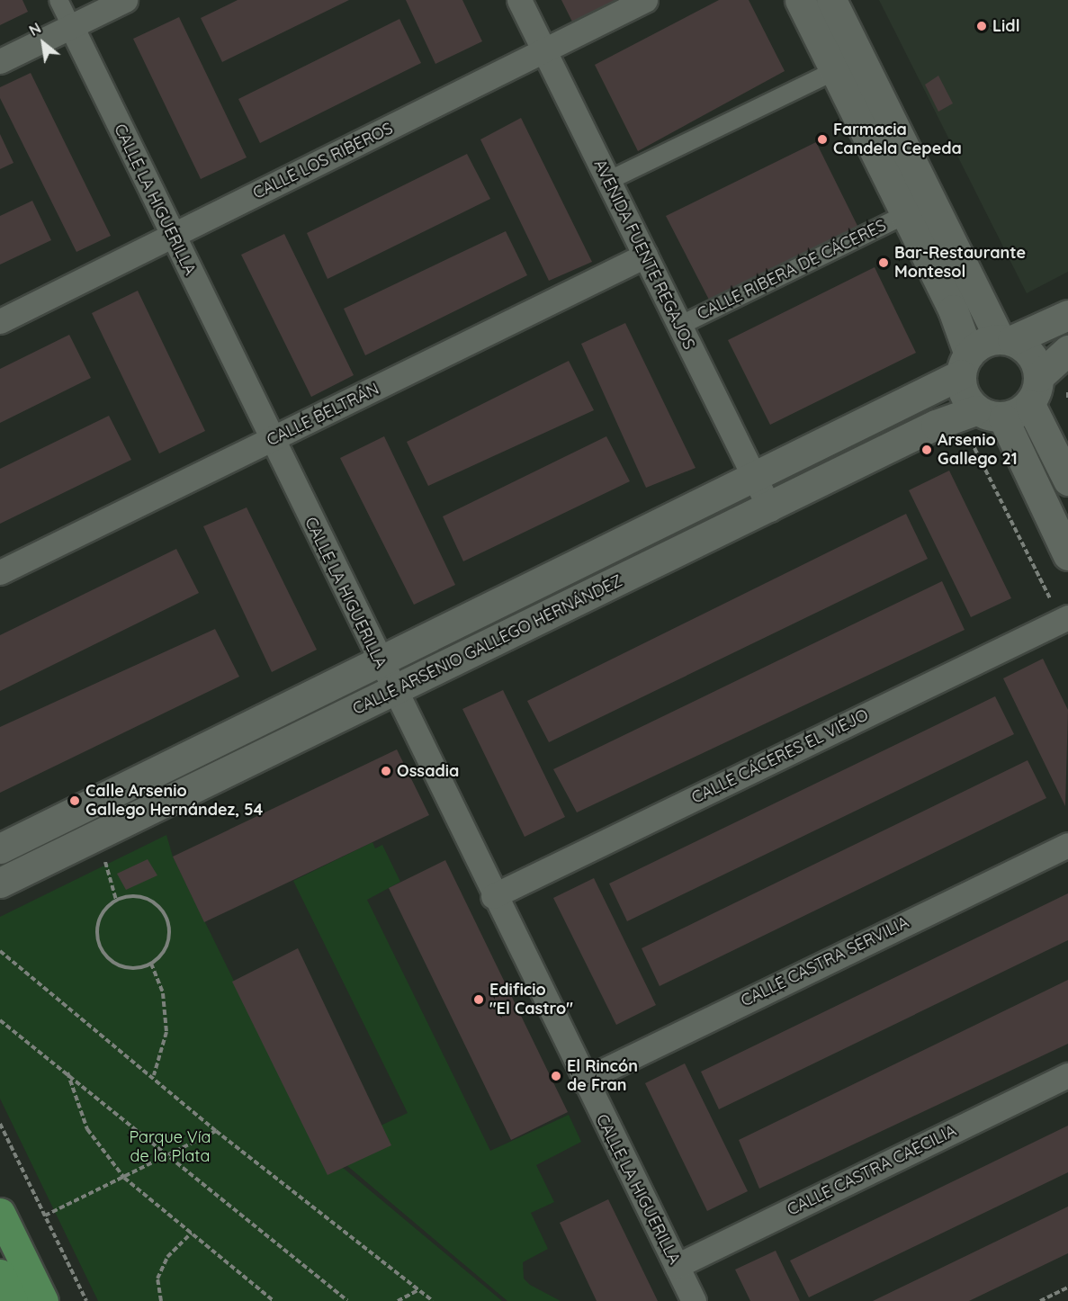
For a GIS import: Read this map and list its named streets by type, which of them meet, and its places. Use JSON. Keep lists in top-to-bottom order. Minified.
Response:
{"streets":{"main road":["CALLE ARSENIO GALLEGO HERNÁNDEZ"],"street":["CALLE LOS RIBEROS","CALLE LA HIGUERILLA","AVENIDA FUENTE REGAJOS","CALLE RIBERA DE CÁCERES","CALLE BELTRÁN","CALLE CÁCERES EL VIEJO","CALLE CASTRA SERVILIA","CALLE CASTRA CAECILIA"]},"crossings":[["CALLE LOS RIBEROS","CALLE LA HIGUERILLA"],["CALLE LOS RIBEROS","AVENIDA FUENTE REGAJOS"],["CALLE LA HIGUERILLA","CALLE BELTRÁN"],["CALLE LA HIGUERILLA","CALLE ARSENIO GALLEGO HERNÁNDEZ"],["CALLE LA HIGUERILLA","CALLE CÁCERES EL VIEJO"],["CALLE LA HIGUERILLA","CALLE CASTRA SERVILIA"],["CALLE LA HIGUERILLA","CALLE CASTRA CAECILIA"],["AVENIDA FUENTE REGAJOS","CALLE RIBERA DE CÁCERES"],["AVENIDA FUENTE REGAJOS","CALLE BELTRÁN"],["AVENIDA FUENTE REGAJOS","CALLE ARSENIO GALLEGO HERNÁNDEZ"]],"parks":["Parque Vía de la Plata"],"places":["Lidl","Farmacia Candela Cepeda","Bar-Restaurante Montesol","Arsenio Gallego 21","Ossadia","Calle Arsenio Gallego Hernández, 54","Edificio \"El Castro\"","El Rincón de Fran"],"north":"top left"}
